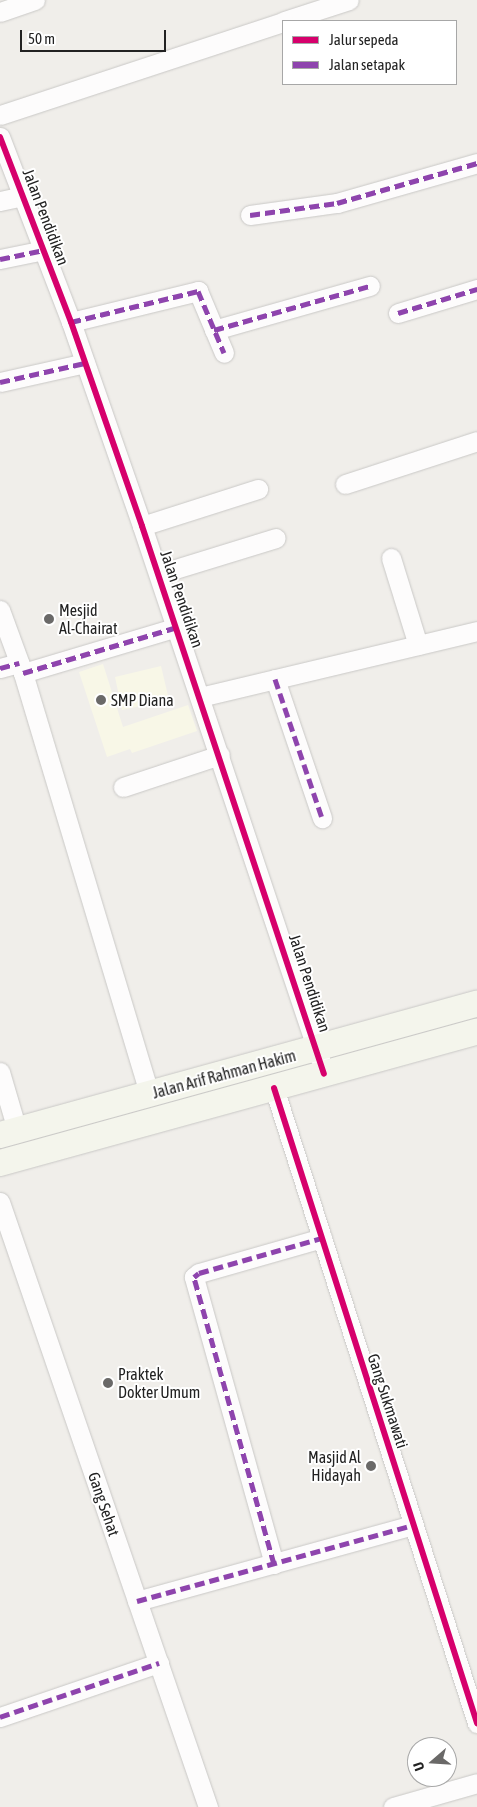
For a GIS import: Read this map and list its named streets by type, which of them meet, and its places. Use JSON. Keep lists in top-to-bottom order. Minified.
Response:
{"streets":{"main road":["Jalan Arif Rahman Hakim"],"street":["Jalan Pendidikan","Gang Sukmawati","Gang Sehat"]},"crossings":[["Jalan Pendidikan","Jalan Arif Rahman Hakim"],["Jalan Arif Rahman Hakim","Gang Sukmawati"]],"places":["Mesjid Al-Chairat","SMP Diana","Praktek Dokter Umum","Masjid Al Hidayah"],"legend":["Jalur sepeda","Jalan setapak"],"scale_bar":"50 m","north":"left"}
